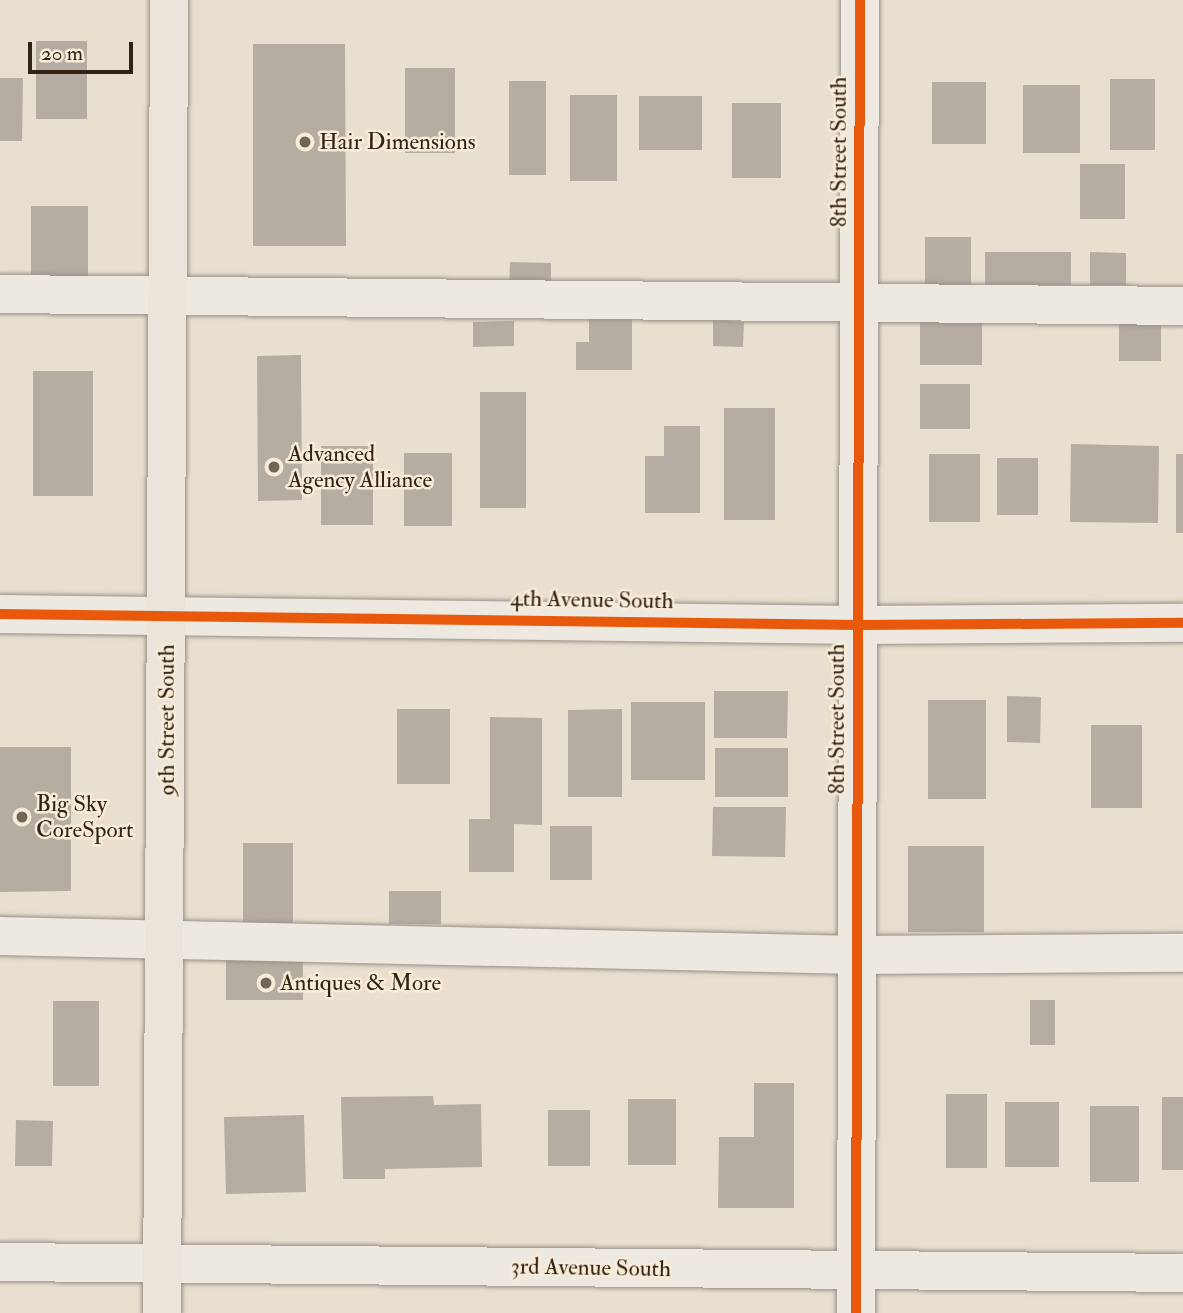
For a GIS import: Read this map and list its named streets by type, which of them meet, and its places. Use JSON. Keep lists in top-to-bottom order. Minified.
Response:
{"streets":{"main road":["9th Street South"],"street":["8th Street South","4th Avenue South","3rd Avenue South"]},"crossings":[["8th Street South","4th Avenue South"],["8th Street South","3rd Avenue South"],["4th Avenue South","9th Street South"],["9th Street South","3rd Avenue South"]],"places":["Hair Dimensions","Advanced Agency Alliance","Big Sky CoreSport","Antiques & More"],"scale_bar":"20 m"}
